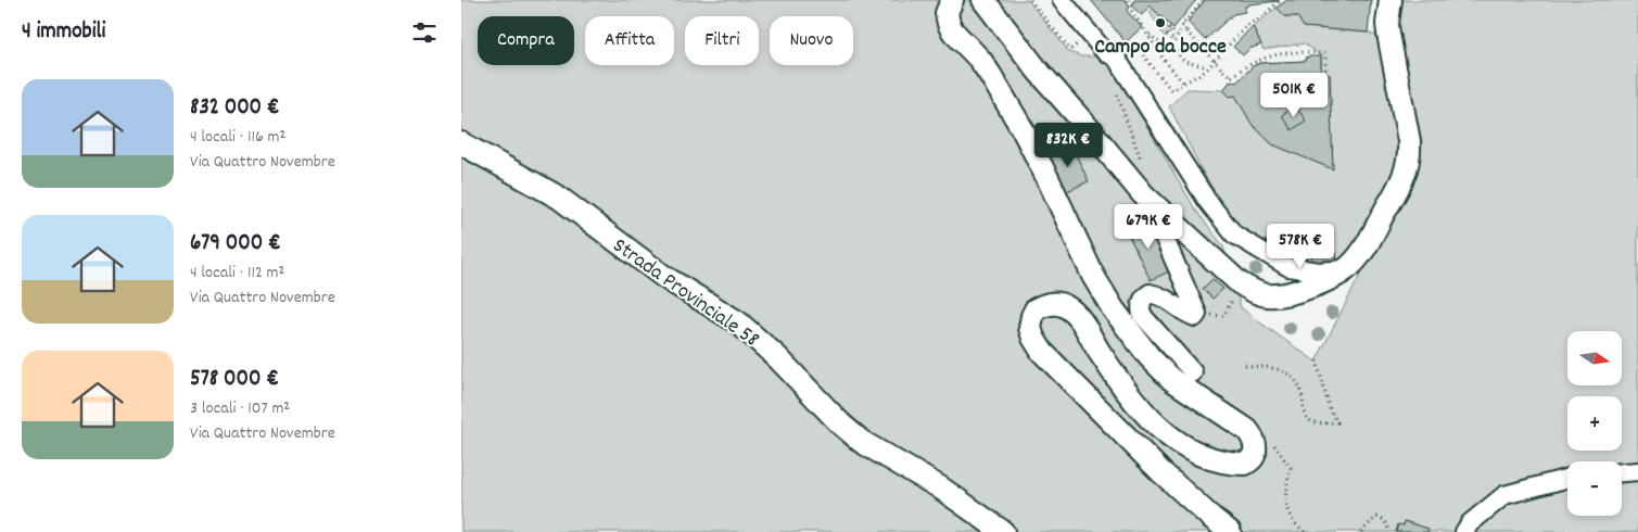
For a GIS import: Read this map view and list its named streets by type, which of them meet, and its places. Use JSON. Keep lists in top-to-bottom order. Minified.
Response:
{"streets":{"street":["Strada Provinciale 58"]},"places":["Campo da bocce"],"north":"right","page":{"heading":"4 immobili","chip":["Compra","Affitta","Filtri","Nuovo"],"list":[{"name":"832 000 €","note":"4 locali · 116 m² · Via Quattro Novembre"},{"name":"679 000 €","note":"4 locali · 112 m² · Via Quattro Novembre"},{"name":"578 000 €","note":"3 locali · 107 m² · Via Quattro Novembre"}],"price":["501K €","832K €","679K €","578K €"],"map_buttons":["+","−"]}}
